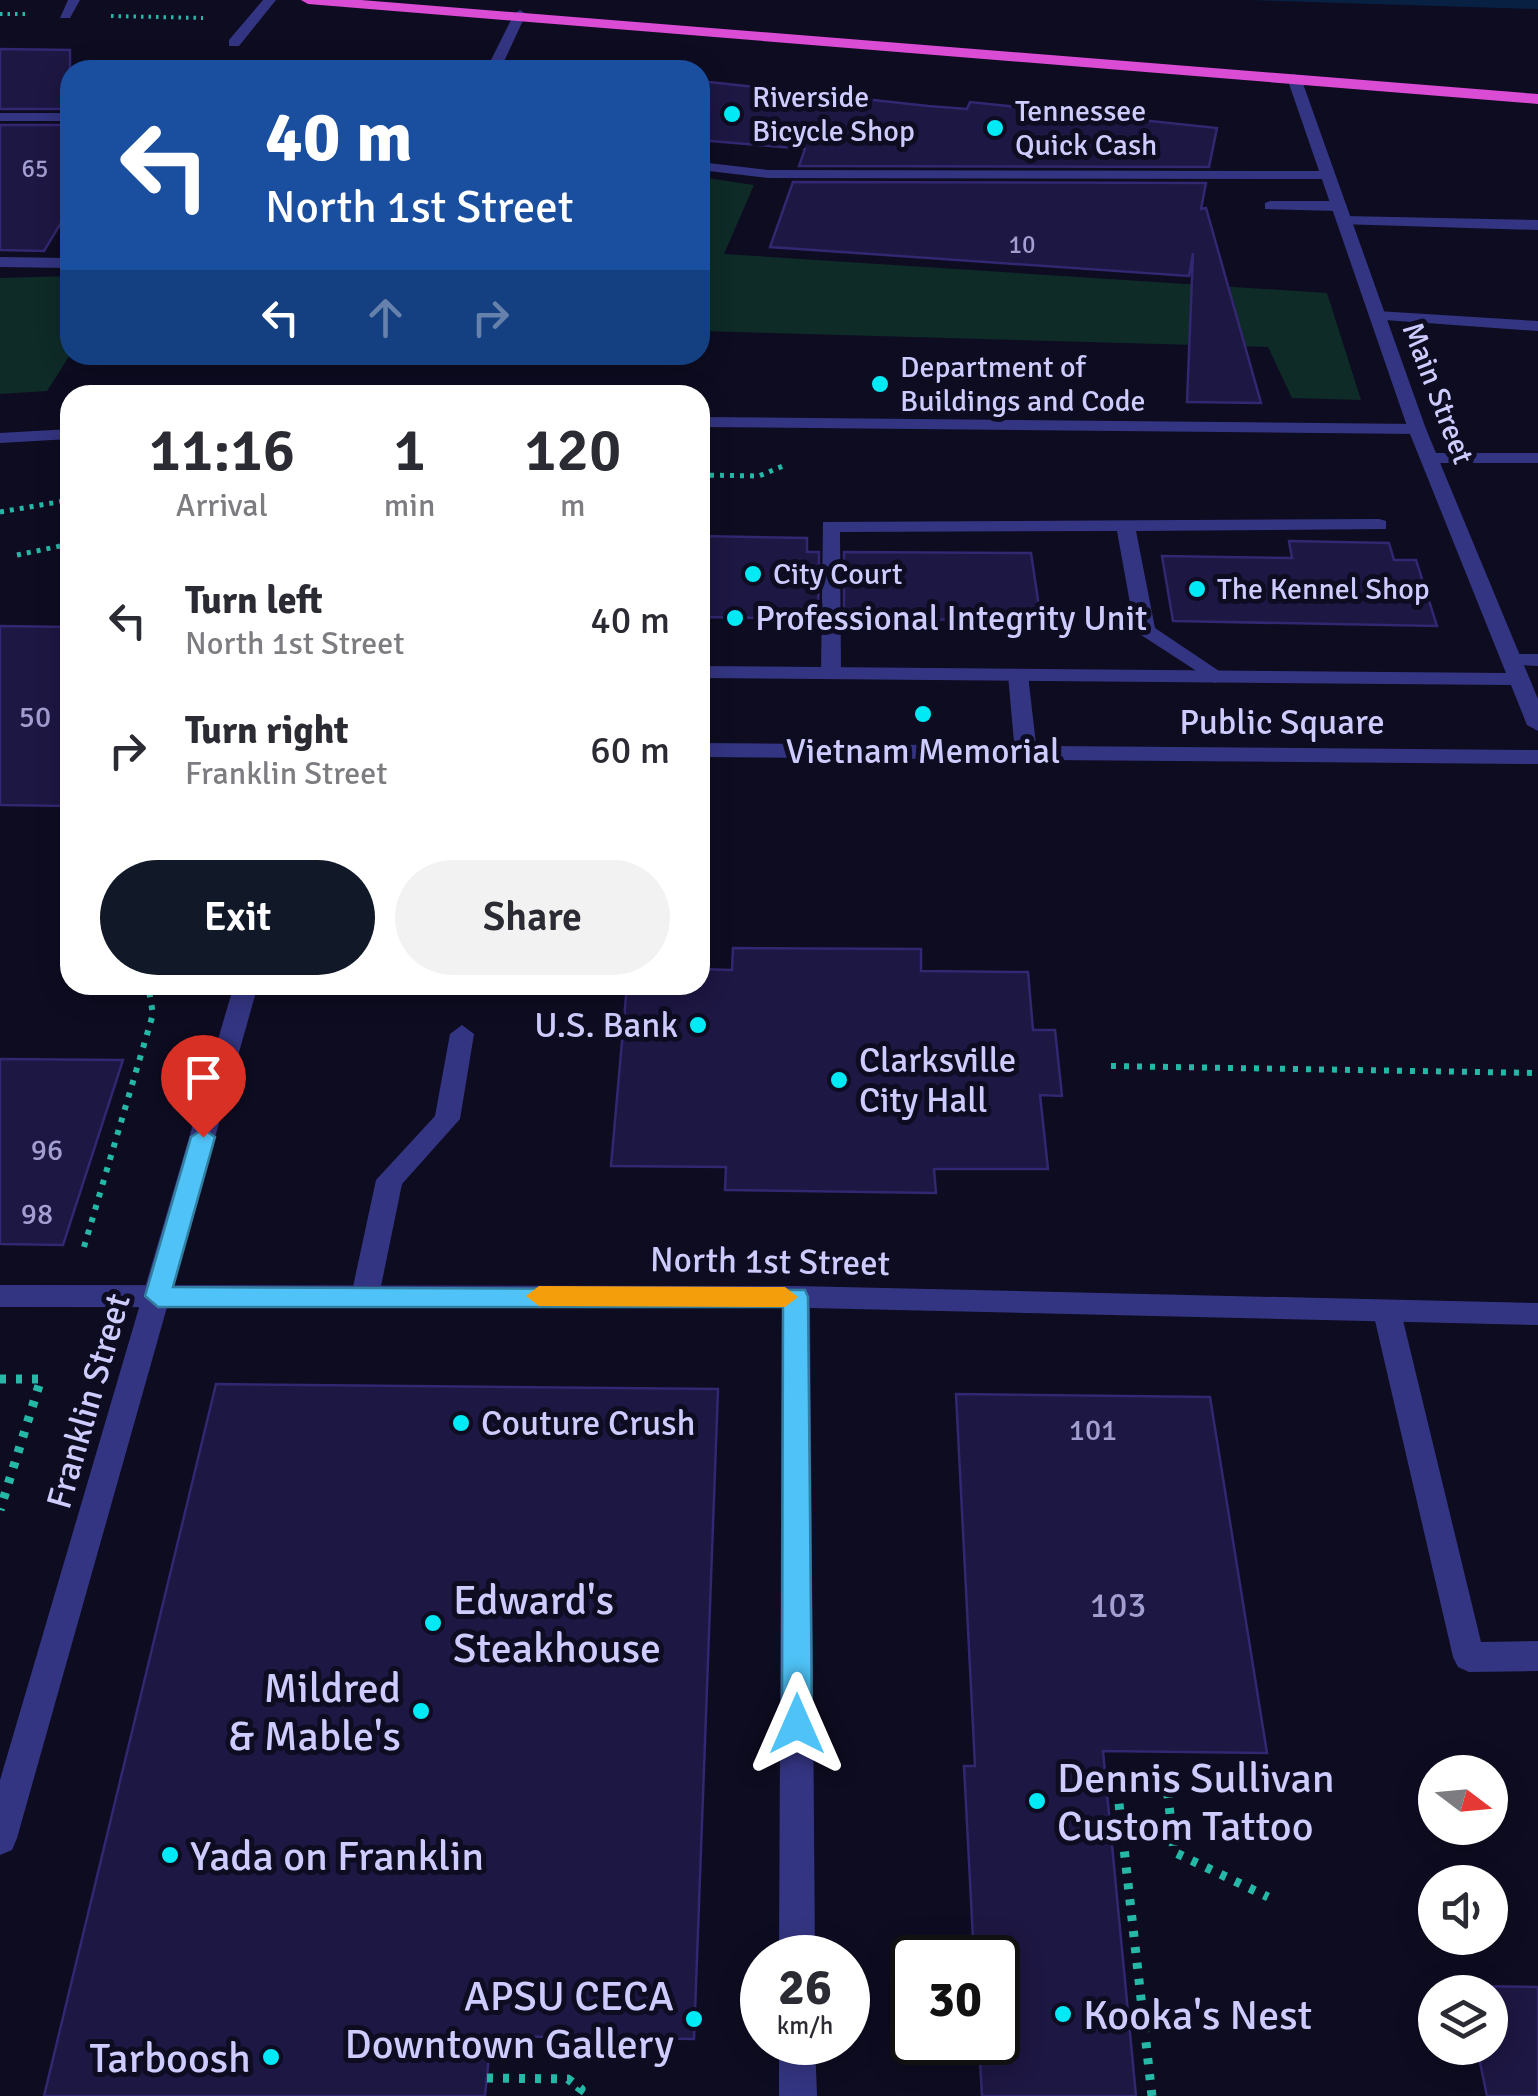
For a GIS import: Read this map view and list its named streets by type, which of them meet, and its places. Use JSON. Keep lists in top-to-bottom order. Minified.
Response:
{"streets":{"street":["Main Street","Public Square","North 1st Street","Franklin Street"]},"crossings":[["Main Street","Public Square"],["North 1st Street","Franklin Street"]],"places":["Riverside Bicycle Shop","Tennessee Quick Cash","Department of Buildings and Code","City Court","The Kennel Shop","Professional Integrity Unit","Vietnam Memorial","U.S. Bank","Clarksville City Hall","Couture Crush","Edward's Steakhouse","Mildred & Mable's","Dennis Sullivan Custom Tattoo","Yada on Franklin","Kooka's Nest","APSU CECA Downtown Gallery","Tarboosh"],"house_numbers":["65","10","50","96","98","101","103"],"north":"right","page":{"turn":["40 m","North 1st Street"],"eta":["11:16","Arrival","1","min","120","m"],"list":[{"name":"Turn left","note":"North 1st Street","value":"40 m"},{"name":"Turn right","note":"Franklin Street","value":"60 m"}],"buttons":["Exit","Share"],"speed":"26 km/h","limit":"30"}}
